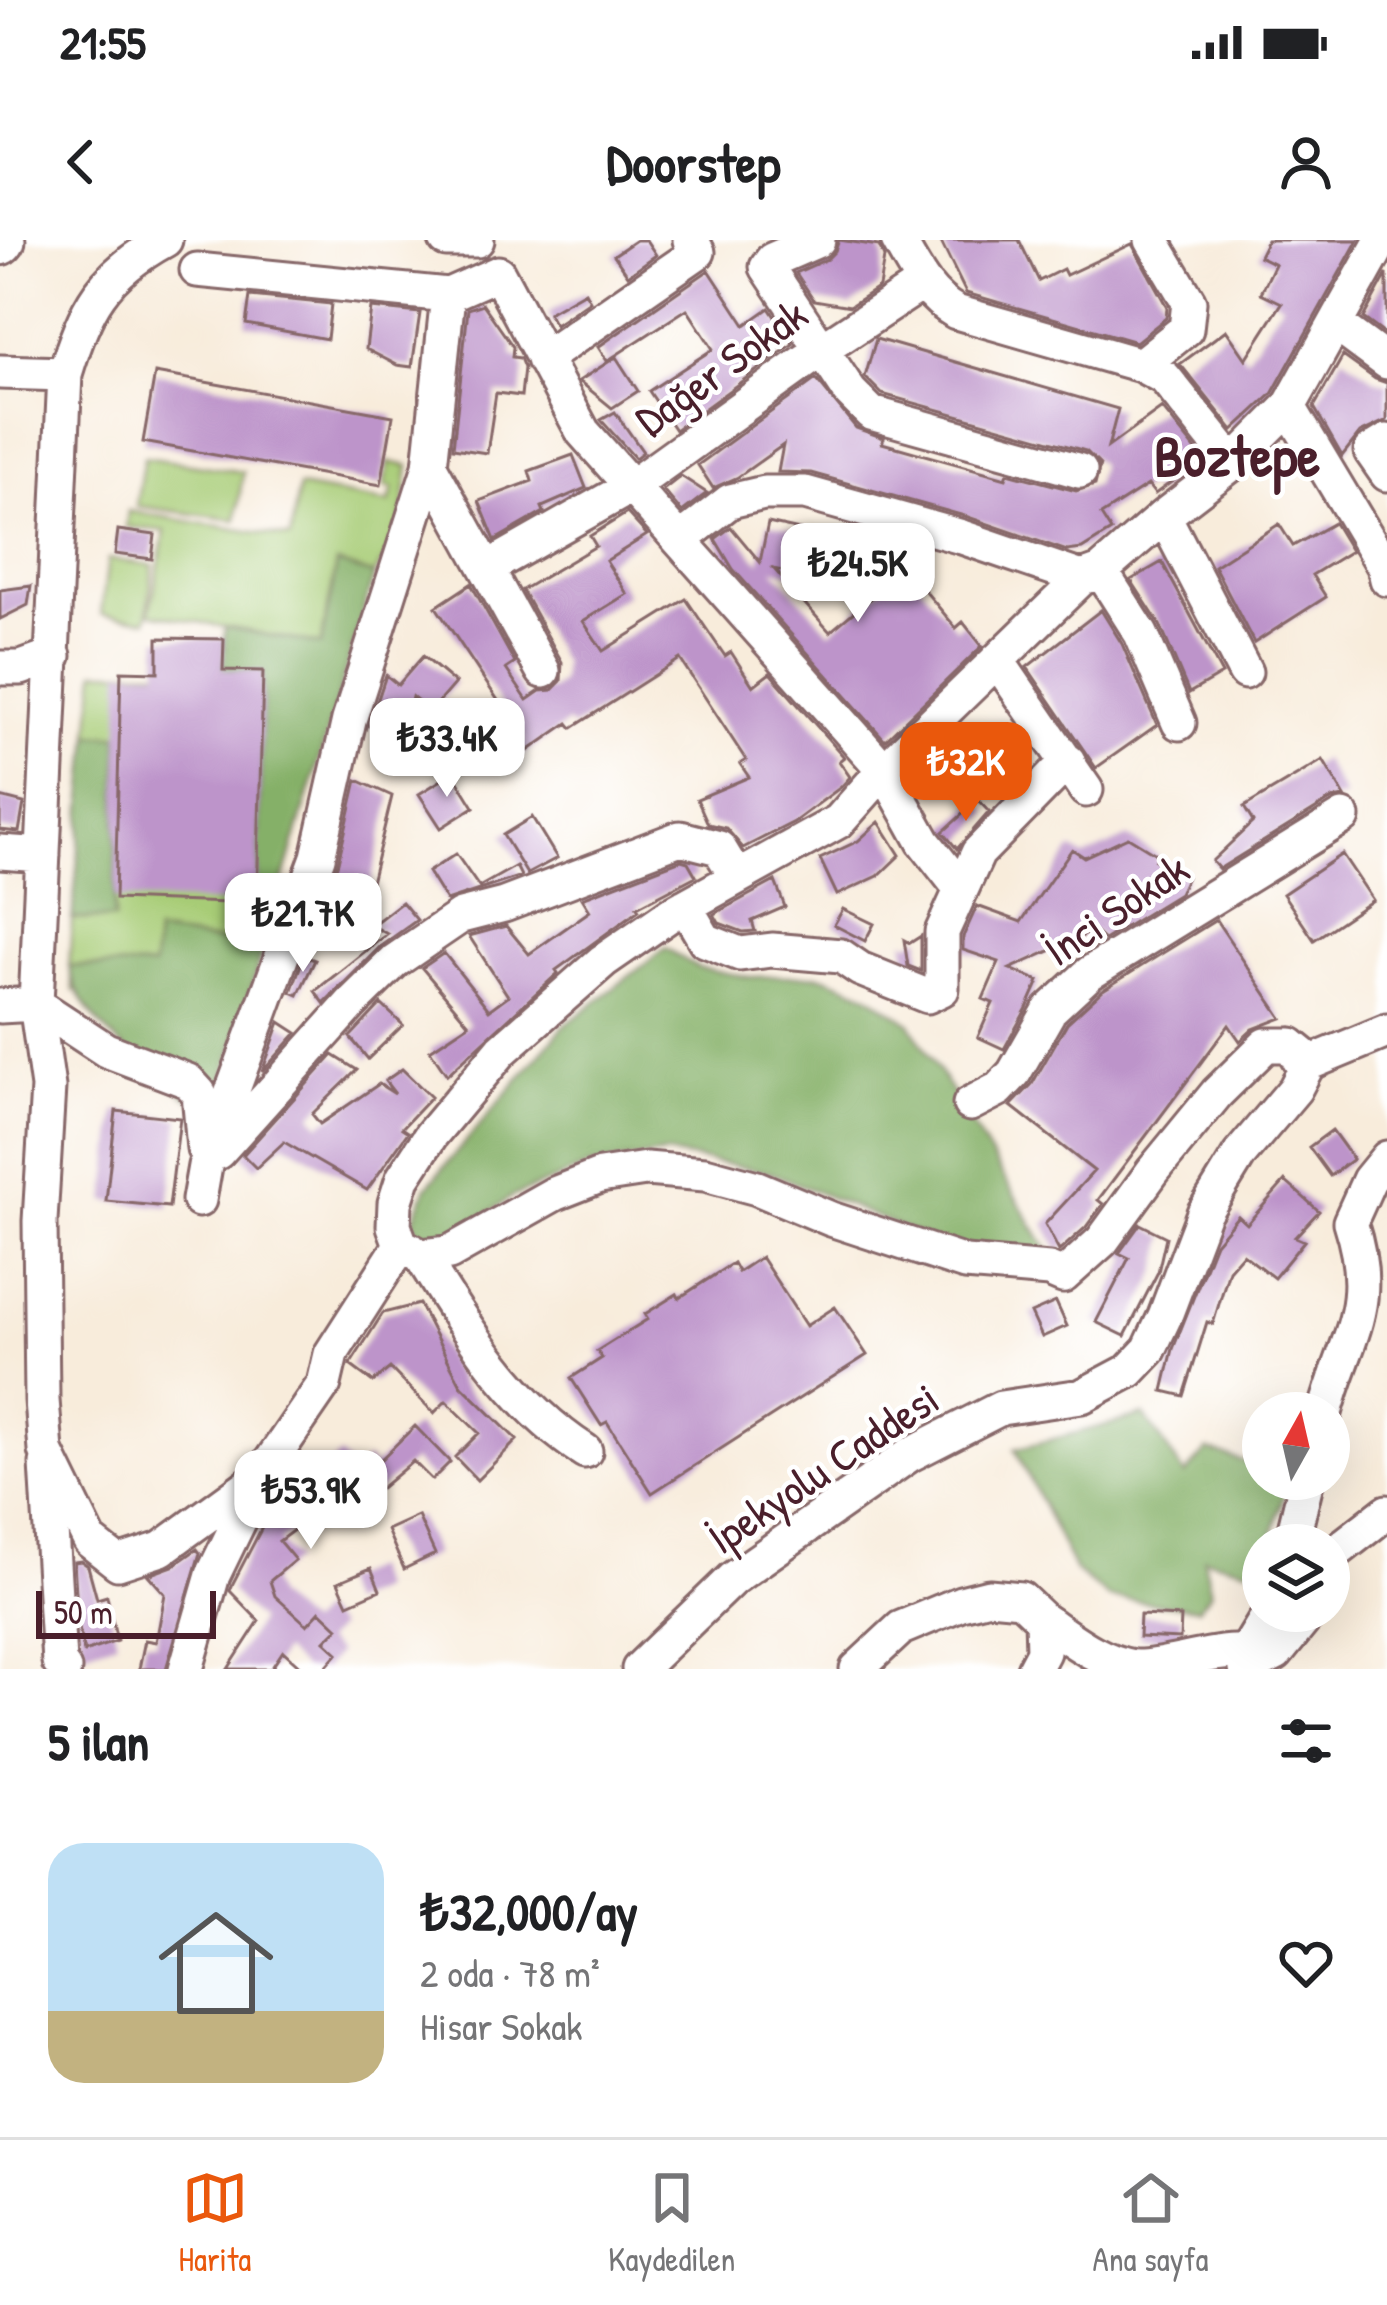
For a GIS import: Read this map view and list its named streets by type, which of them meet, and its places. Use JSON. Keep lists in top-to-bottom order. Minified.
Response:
{"streets":{"street":["Dağer Sokak","İnci Sokak","İpekyolu Caddesi"]},"districts":["Boztepe"],"scale_bar":"50 m","north":"top","page":{"status":"21:55","header":"Doorstep","price":["₺24.5K","₺33.4K","₺32K","₺21.7K","₺53.9K"],"scale":"50 m","heading":"5 ilan","list":[{"name":"₺32,000/ay","note":"2 oda · 78 m² · Hisar Sokak"}],"tabs":["Harita","Kaydedilen","Ana sayfa"]}}
